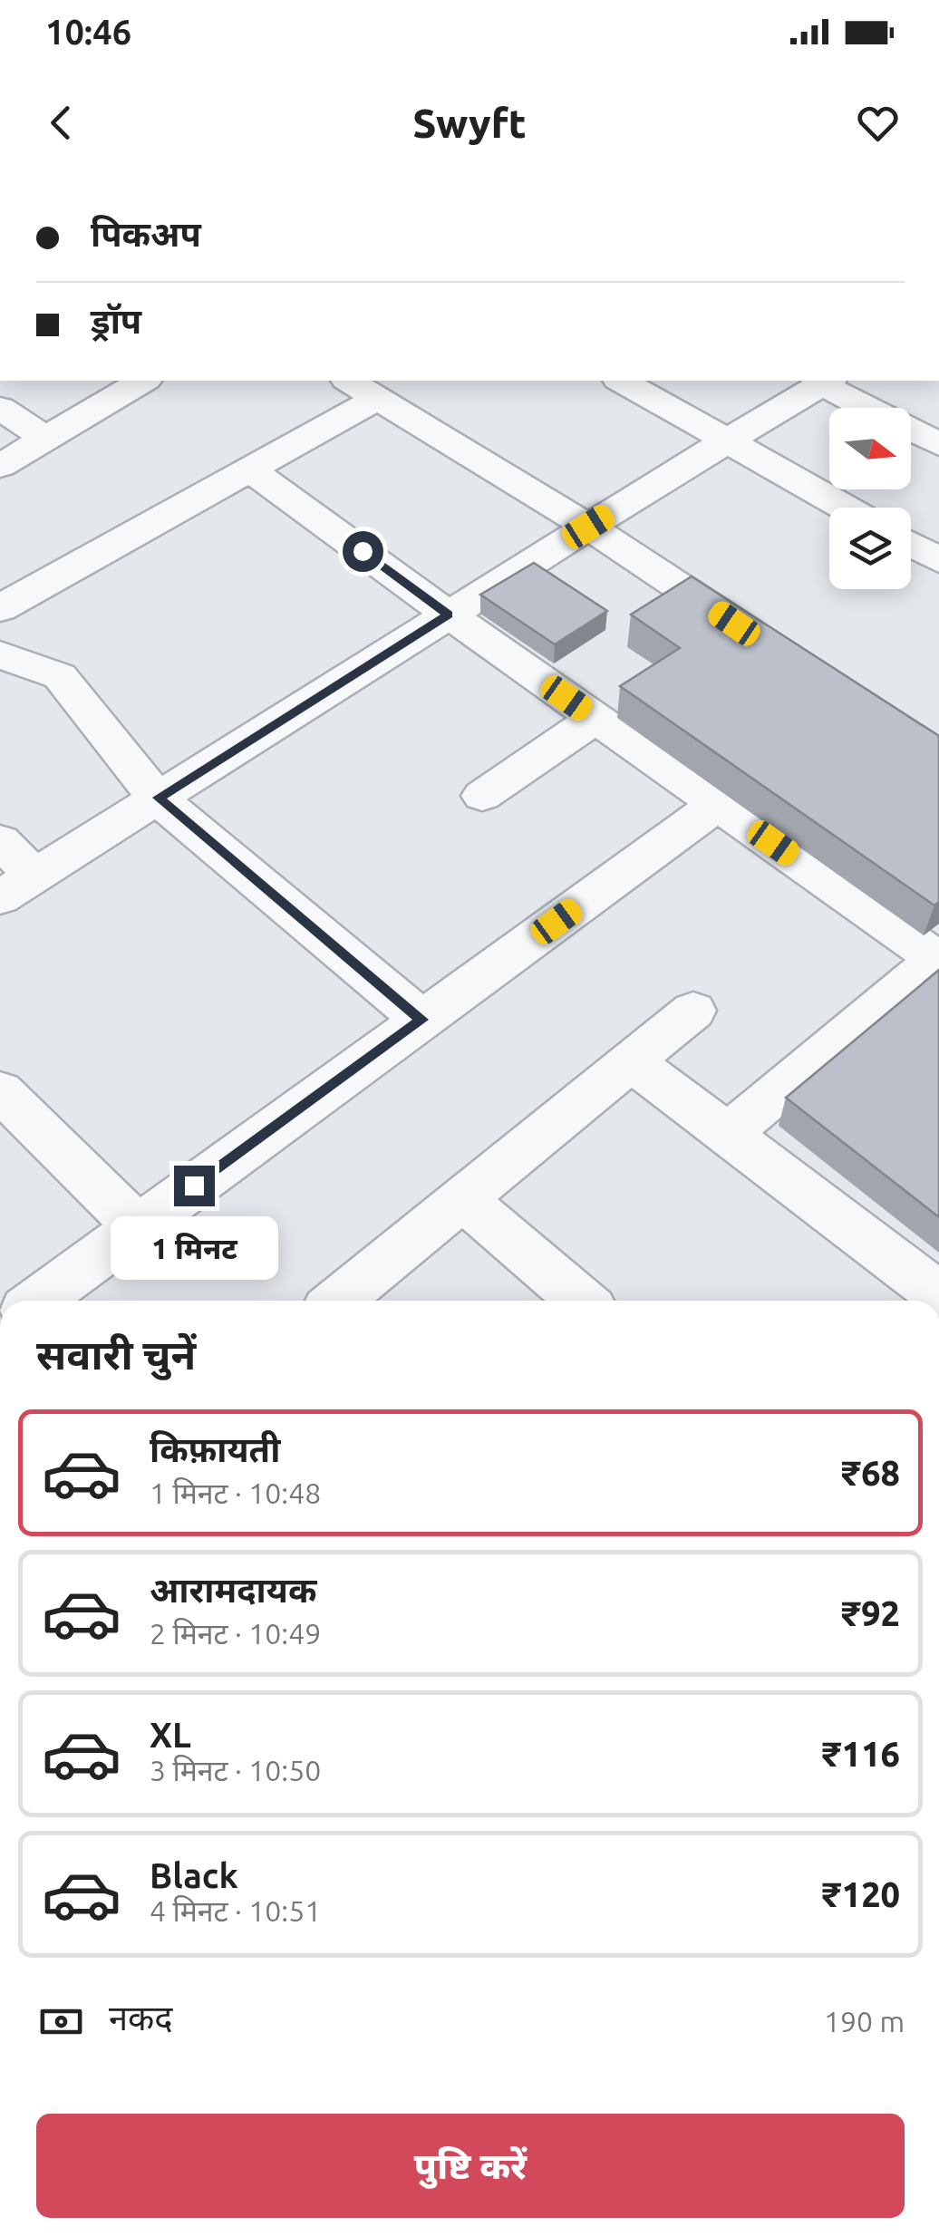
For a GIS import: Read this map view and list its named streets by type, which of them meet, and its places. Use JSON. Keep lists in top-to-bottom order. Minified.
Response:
{"north":"right","page":{"status":"10:46","header":"Swyft","banner":["पिकअप","ड्रॉप"],"bubble":"1 मिनट","heading":"सवारी चुनें","list":[{"name":"किफ़ायती","note":"1 मिनट · 10:48","value":"₹68"},{"name":"आरामदायक","note":"2 मिनट · 10:49","value":"₹92"},{"name":"XL","note":"3 मिनट · 10:50","value":"₹116"},{"name":"Black","note":"4 मिनट · 10:51","value":"₹120"}],"pay":["नकद","190 m"],"buttons":"पुष्टि करें"}}
